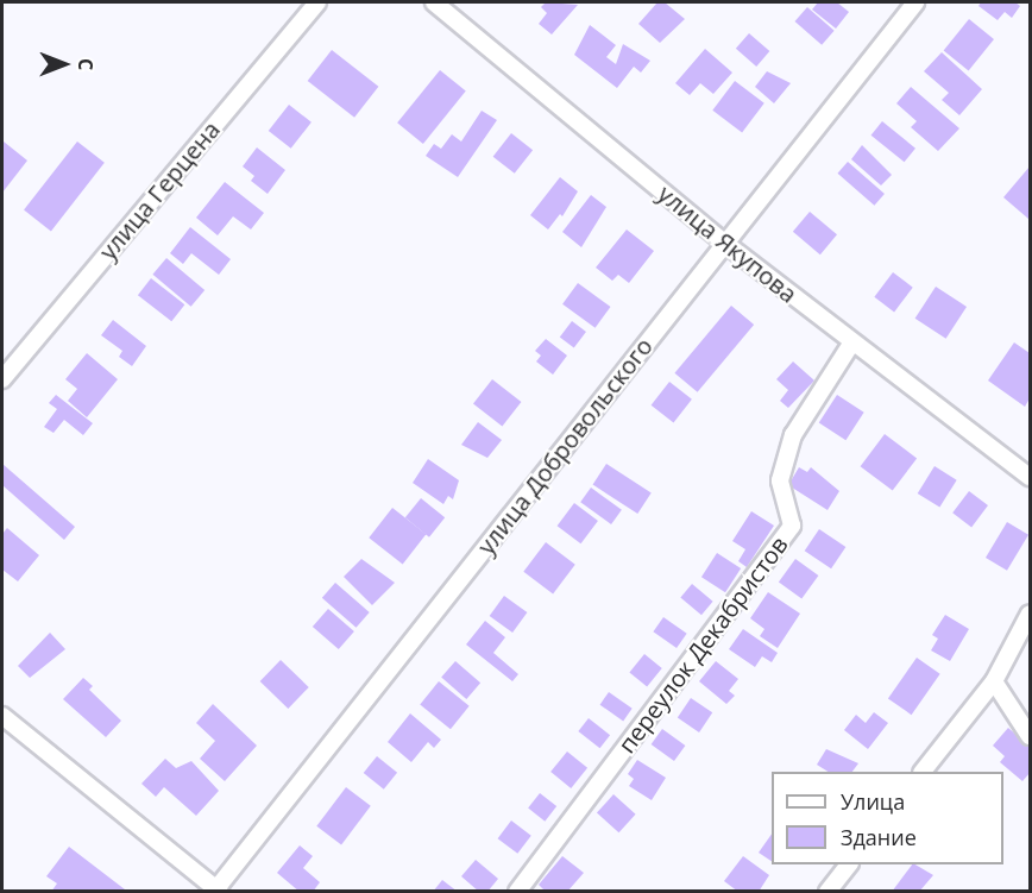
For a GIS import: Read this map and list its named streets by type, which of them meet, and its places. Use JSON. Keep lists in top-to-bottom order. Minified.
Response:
{"streets":{"street":["улица Герцена","улица Якупова","улица Добровольского","переулок Декабристов"]},"crossings":[["улица Якупова","улица Добровольского"],["улица Якупова","переулок Декабристов"]],"legend":["Улица","Здание"],"north":"right"}
